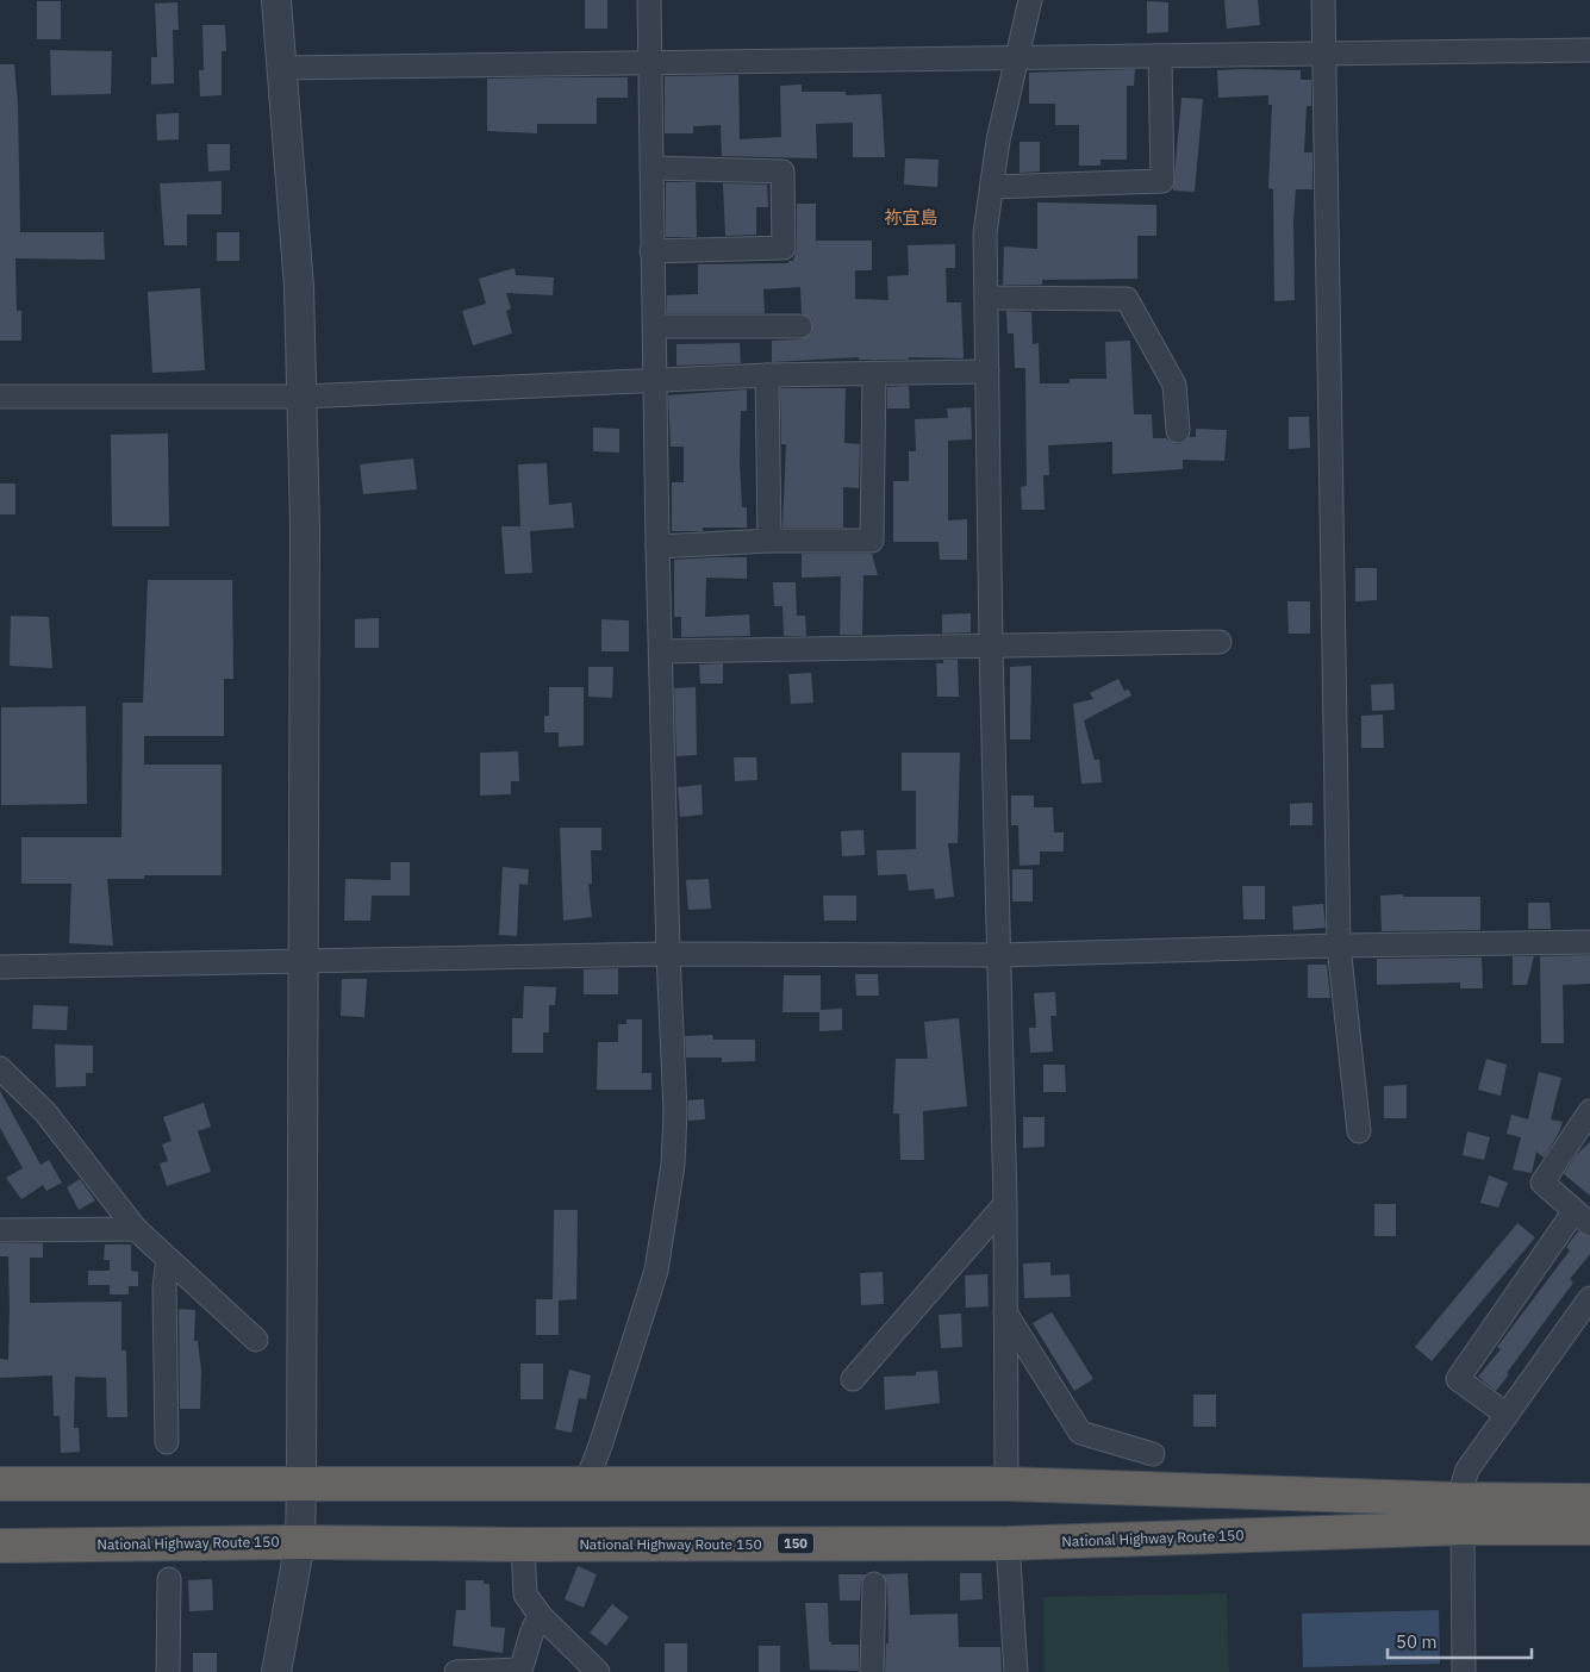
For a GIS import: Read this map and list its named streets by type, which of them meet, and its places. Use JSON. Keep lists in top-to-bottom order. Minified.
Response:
{"streets":{"highway":["National Highway Route 150","150"]},"districts":["祢宜島"],"scale_bar":"50 m"}
